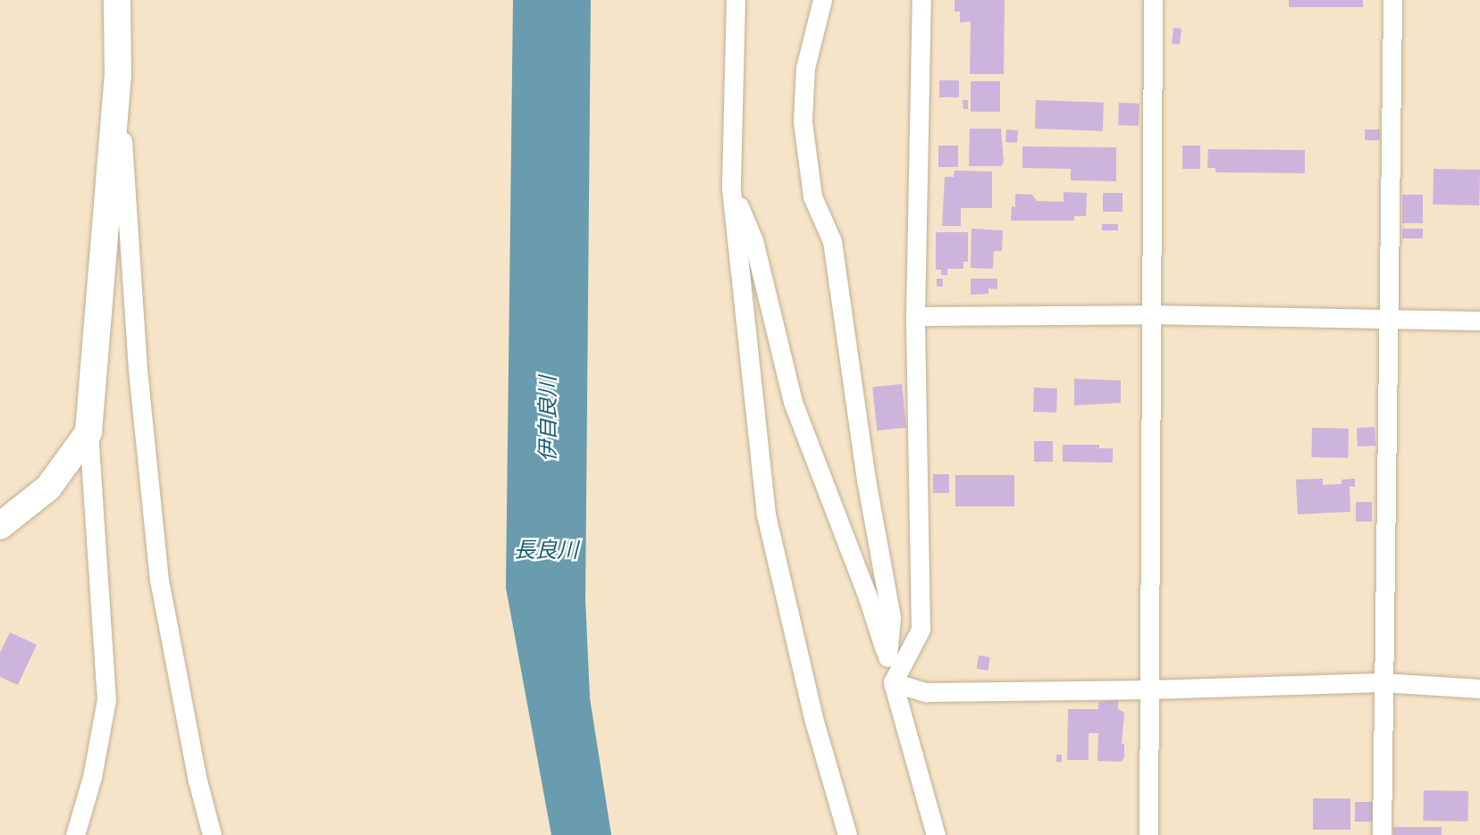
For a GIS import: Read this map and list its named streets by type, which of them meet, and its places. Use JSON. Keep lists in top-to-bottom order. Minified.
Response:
{"water":["伊自良川","長良川"]}
